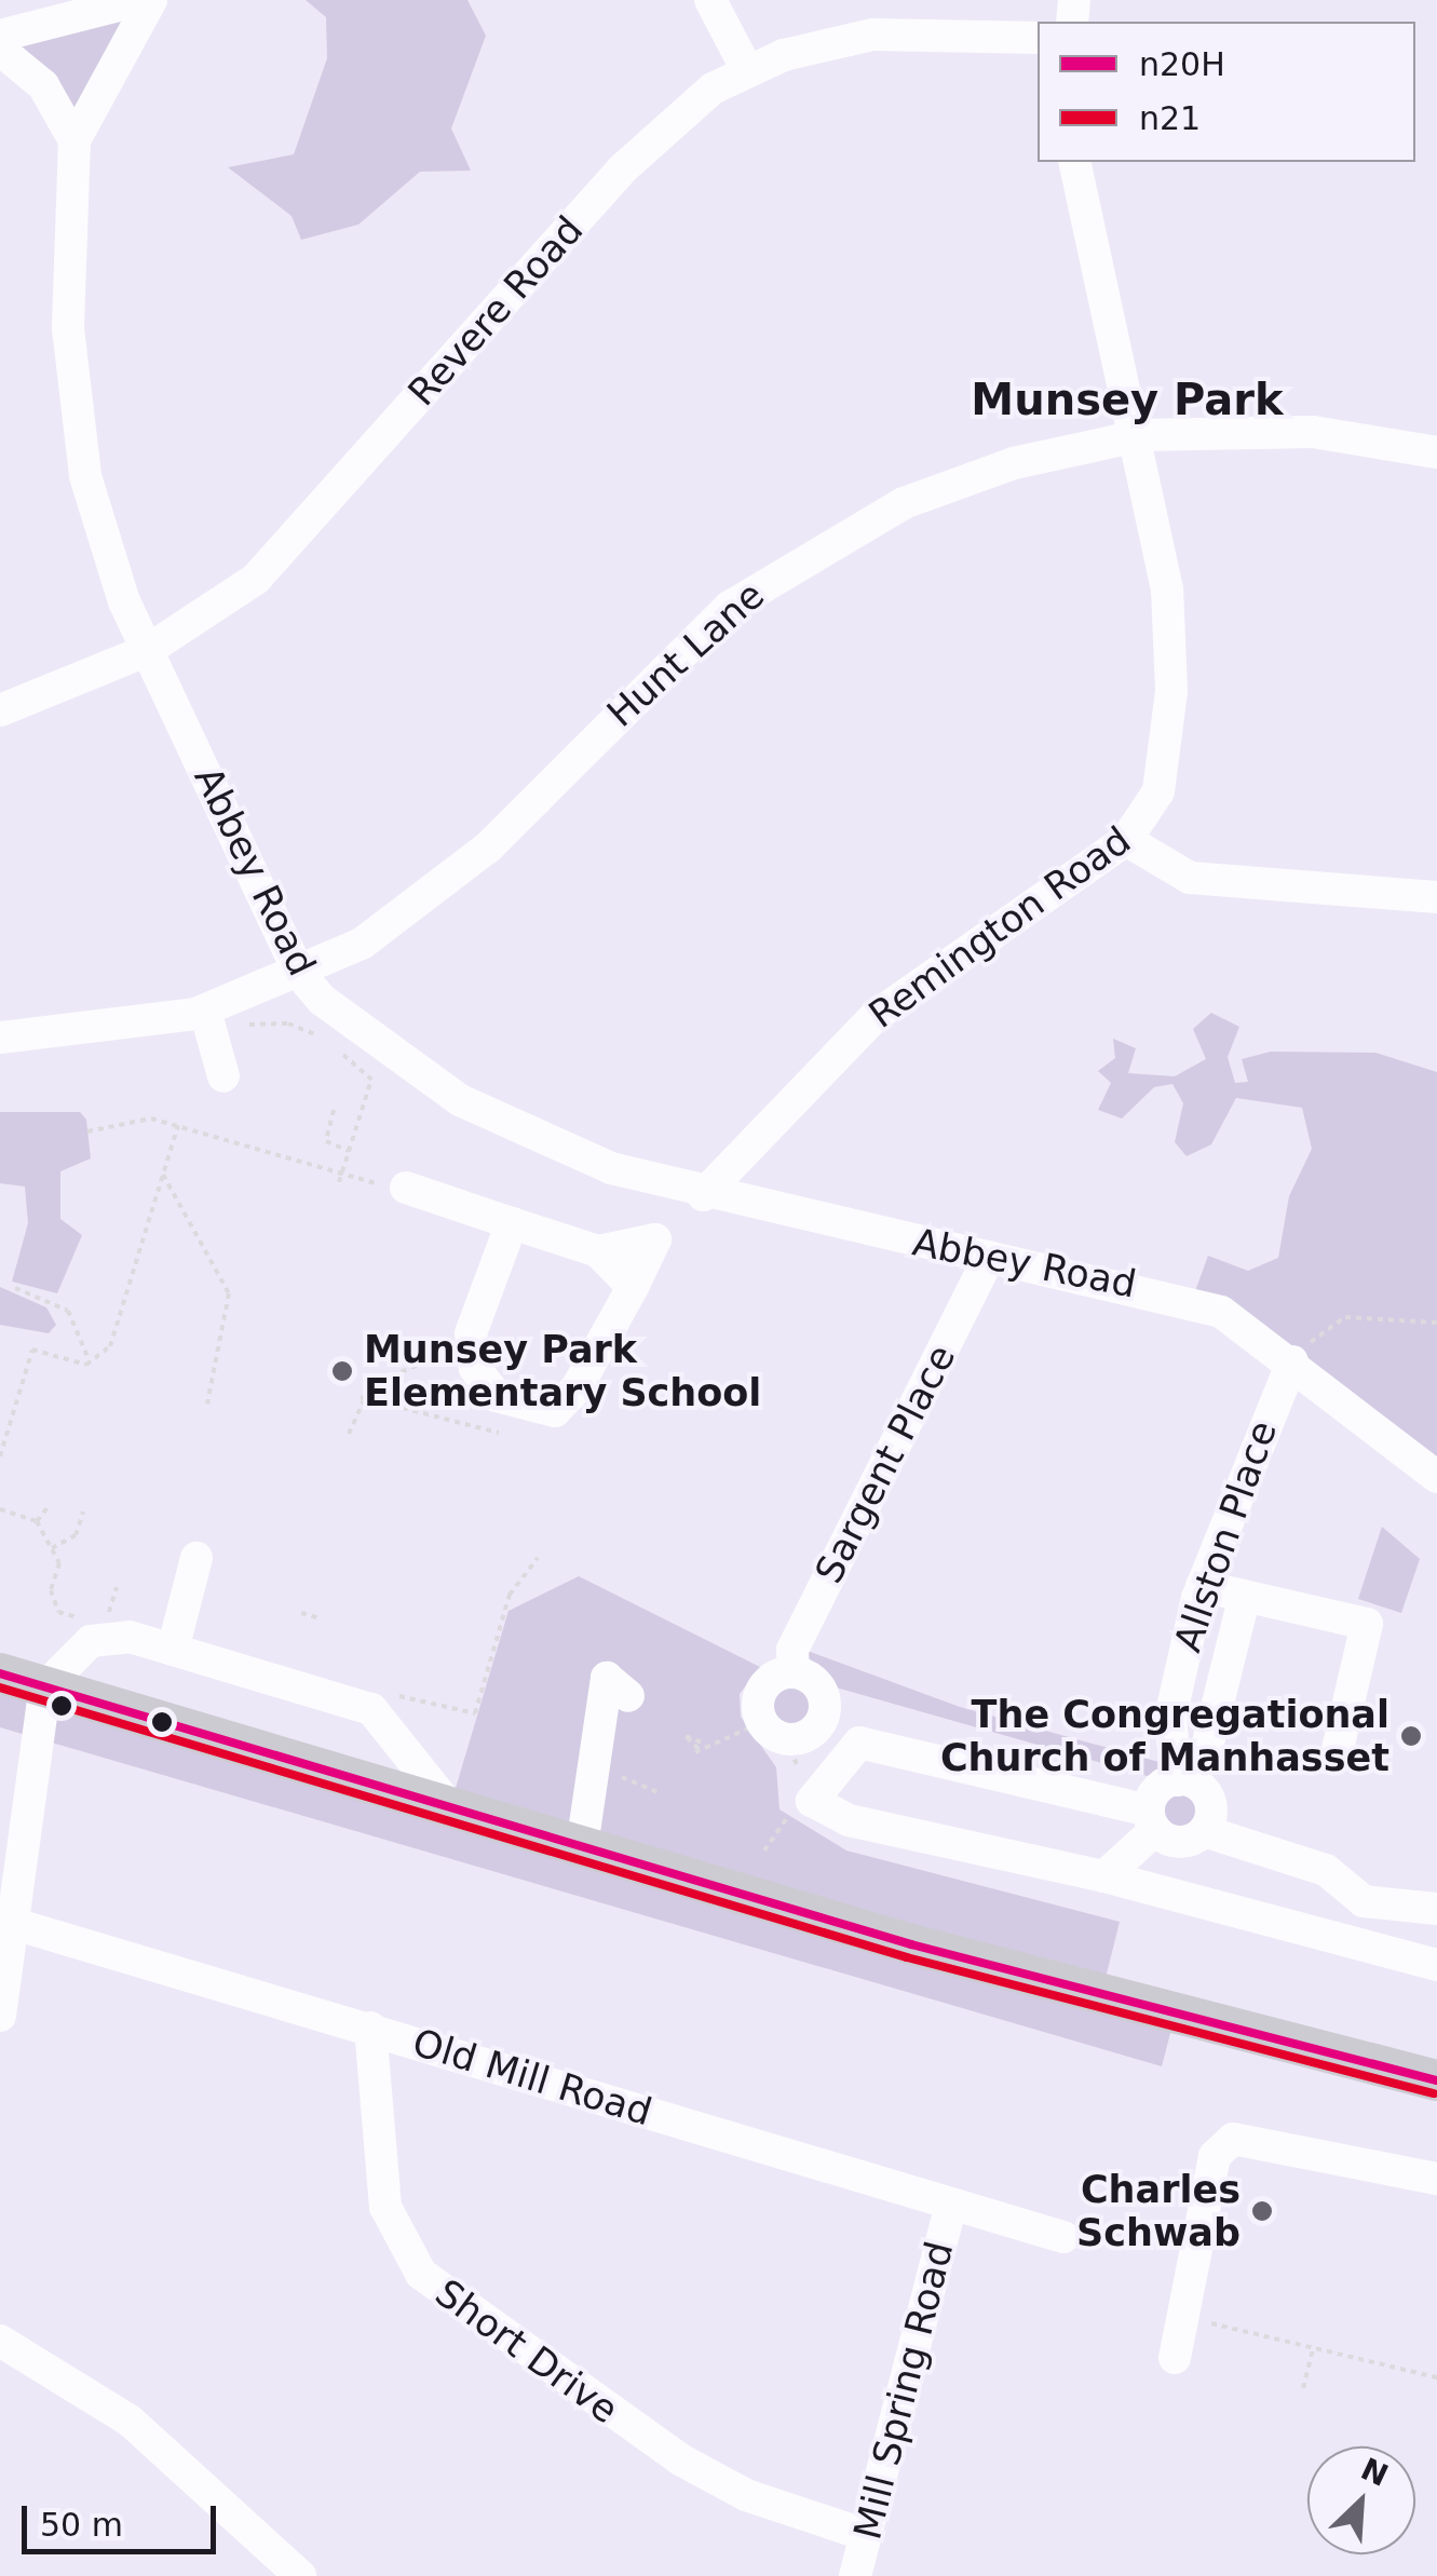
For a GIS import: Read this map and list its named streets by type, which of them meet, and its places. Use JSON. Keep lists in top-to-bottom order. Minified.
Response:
{"streets":{"street":["Revere Road","Hunt Lane","Abbey Road","Remington Road","Sargent Place","Allston Place","Old Mill Road","Short Drive","Mill Spring Road"]},"crossings":[["Revere Road","Abbey Road"],["Hunt Lane","Abbey Road"],["Hunt Lane","Remington Road"],["Abbey Road","Remington Road"],["Abbey Road","Sargent Place"],["Abbey Road","Allston Place"],["Old Mill Road","Short Drive"],["Old Mill Road","Mill Spring Road"],["Short Drive","Mill Spring Road"]],"districts":["Munsey Park"],"places":["Munsey Park Elementary School","The Congregational Church of Manhasset","Charles Schwab"],"lines":["transit line n20H","transit line n21"],"legend":["n20H","n21"],"scale_bar":"50 m","north":"top right"}
